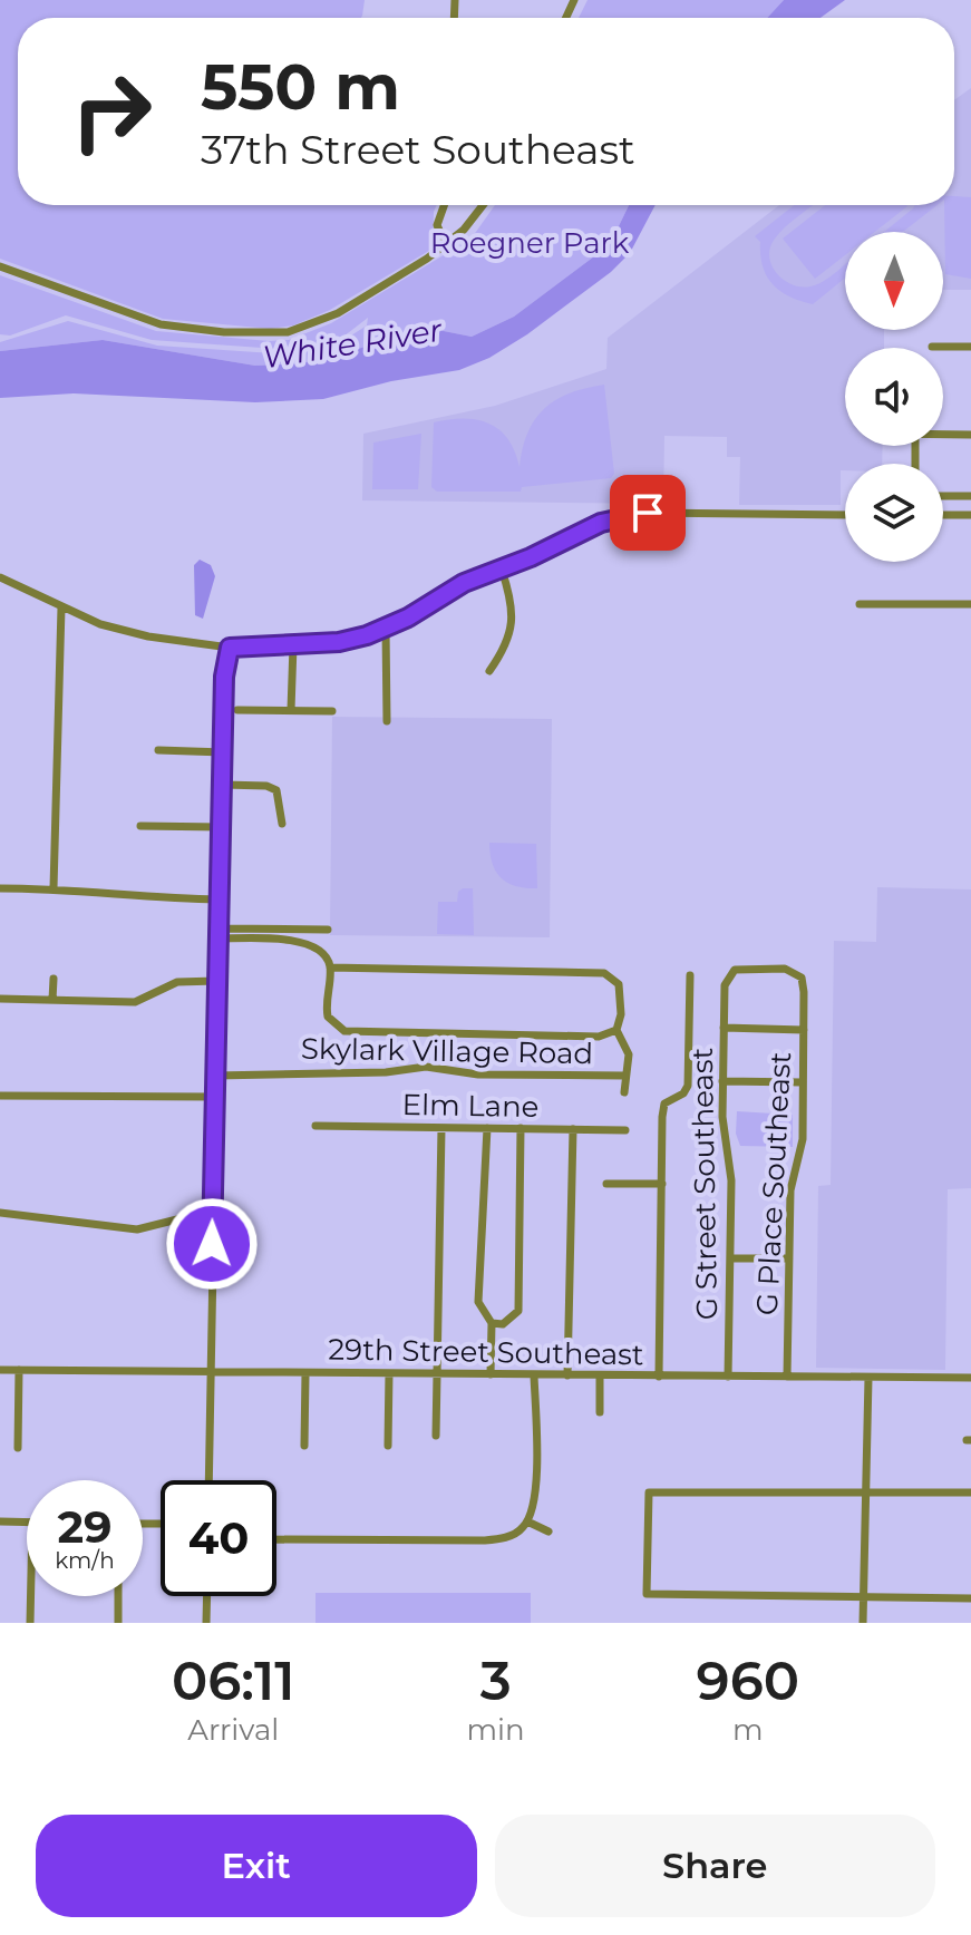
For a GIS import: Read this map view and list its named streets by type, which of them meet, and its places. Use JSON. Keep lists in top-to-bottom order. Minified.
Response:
{"streets":{"street":["Skylark Village Road","Elm Lane","G Street Southeast","G Place Southeast","29th Street Southeast"]},"crossings":[["G Street Southeast","G Place Southeast"],["G Street Southeast","29th Street Southeast"],["G Place Southeast","29th Street Southeast"]],"water":["White River"],"parks":["Roegner Park"],"north":"bottom","page":{"turn":["550 m","37th Street Southeast"],"speed":"29 km/h","limit":"40","eta":["06:11","Arrival","3","min","960","m"],"buttons":["Exit","Share"]}}
